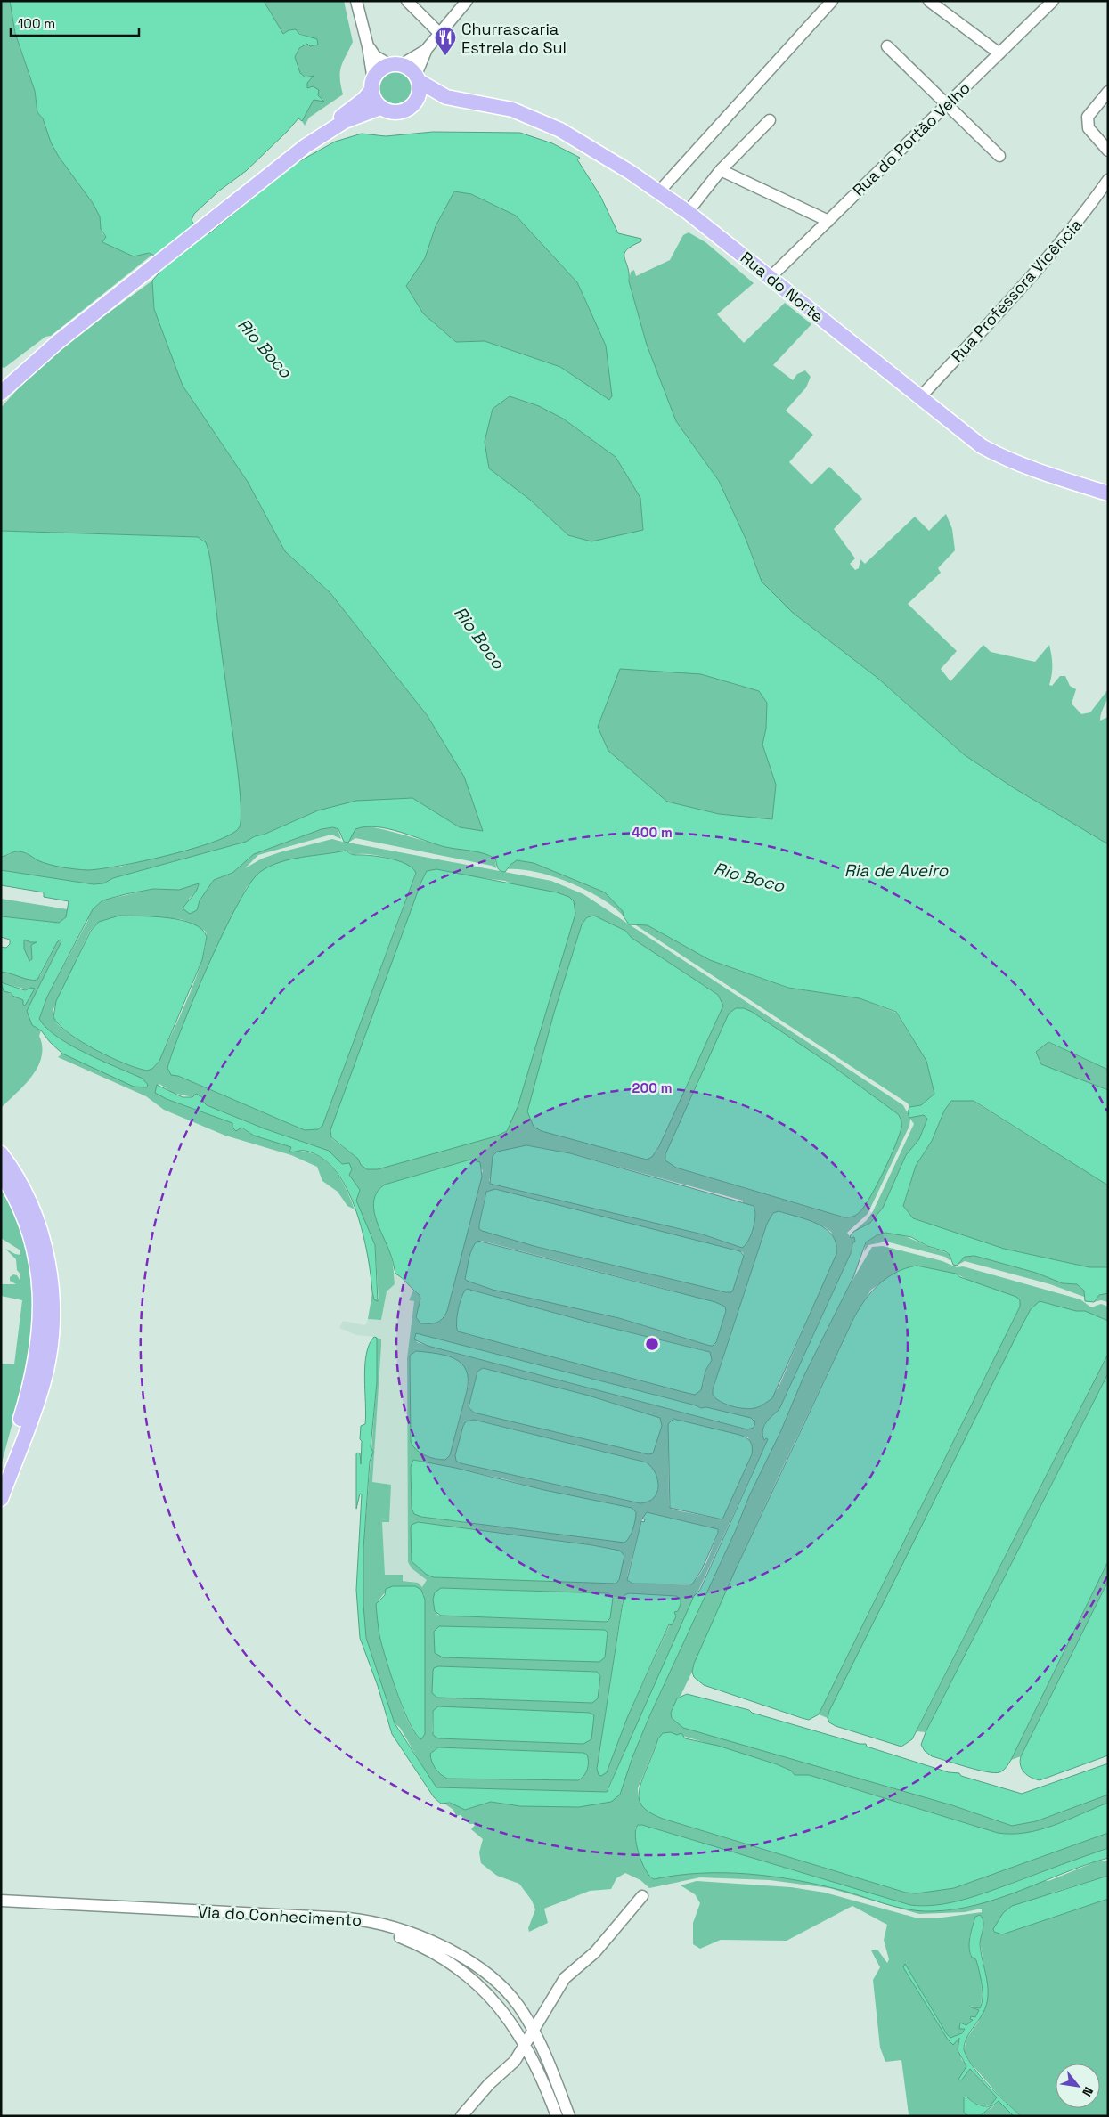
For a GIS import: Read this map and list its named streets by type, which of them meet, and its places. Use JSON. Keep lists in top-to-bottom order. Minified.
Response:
{"streets":{"main road":["Rua do Norte"],"street":["Rua do Portão Velho","Rua Professora Vicência","Via do Conhecimento"]},"crossings":[["Rua do Portão Velho","Rua do Norte"],["Rua do Norte","Rua Professora Vicência"]],"water":["Rio Boco","Ria de Aveiro"],"places":{"restaurant":["Churrascaria Estrela do Sul"]},"scale_bar":"100 m","north":"bottom right","rings":["400 m","200 m"]}
